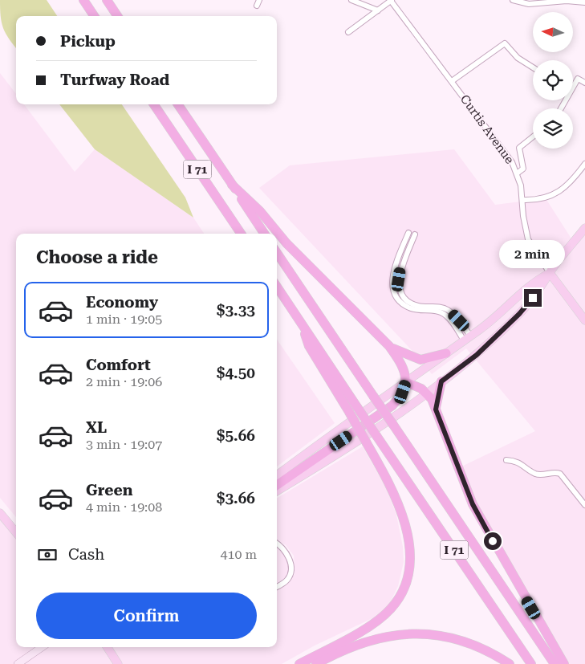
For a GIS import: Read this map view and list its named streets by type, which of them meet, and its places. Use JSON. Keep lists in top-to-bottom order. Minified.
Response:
{"streets":{"highway":["I 71"],"street":["Curtis Avenue"]},"north":"left","page":{"banner":["Pickup","Turfway Road"],"heading":"Choose a ride","bubble":"2 min","list":[{"name":"Economy","note":"1 min · 19:05","value":"$3.33"},{"name":"Comfort","note":"2 min · 19:06","value":"$4.50"},{"name":"XL","note":"3 min · 19:07","value":"$5.66"},{"name":"Green","note":"4 min · 19:08","value":"$3.66"}],"pay":["Cash","410 m"],"buttons":"Confirm"}}
